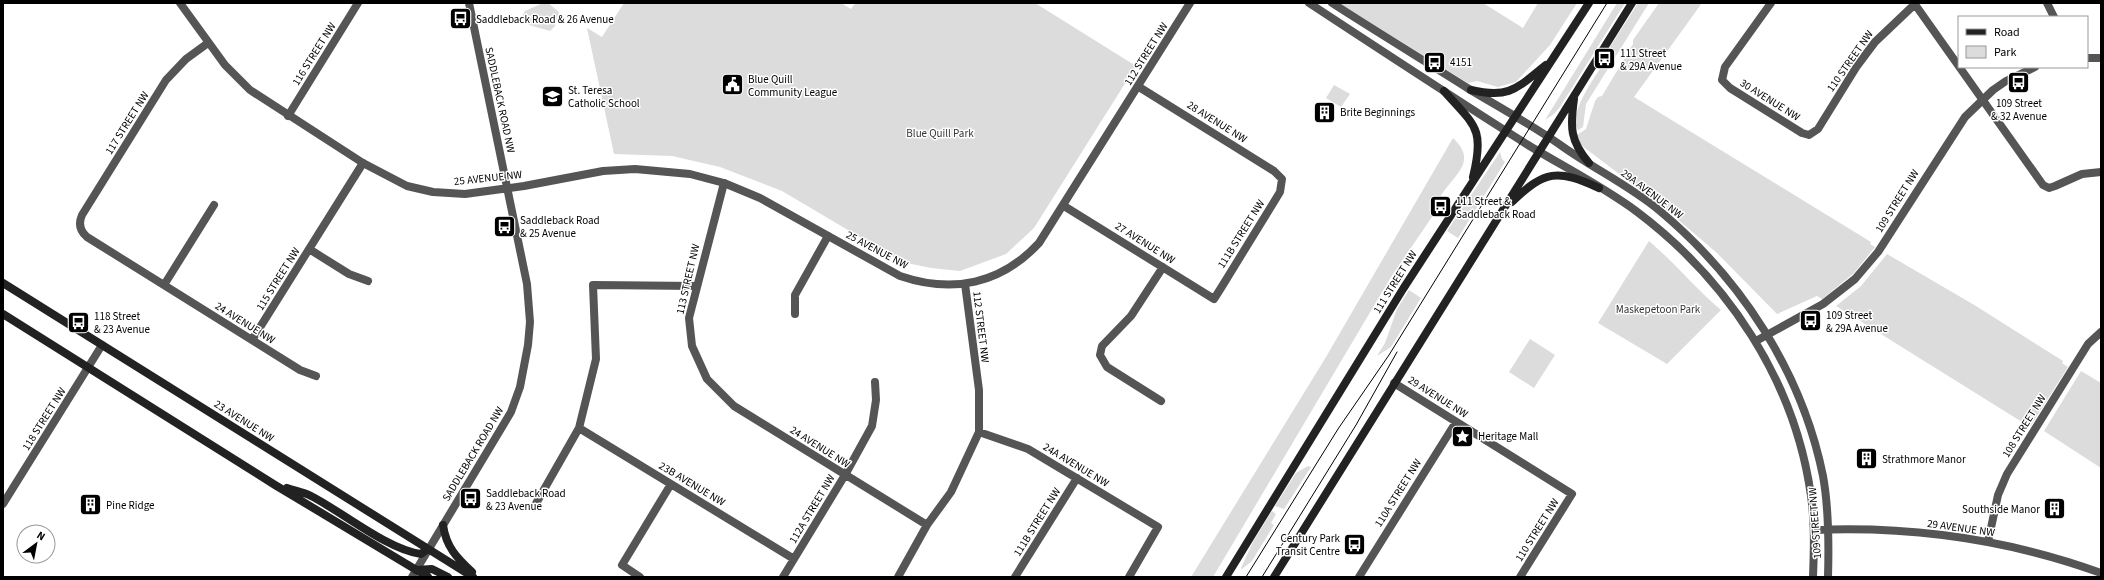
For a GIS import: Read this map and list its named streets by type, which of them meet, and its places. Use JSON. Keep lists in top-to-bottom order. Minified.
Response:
{"streets":{"main road":["111 STREET NW","23 AVENUE NW"],"street":["116 STREET NW","112 STREET NW","110 STREET NW","SADDLEBACK ROAD NW","30 AVENUE NW","28 AVENUE NW","117 STREET NW","25 AVENUE NW","29A AVENUE NW","109 STREET NW","111B STREET NW","27 AVENUE NW","115 STREET NW","113 STREET NW","24 AVENUE NW","29 AVENUE NW","118 STREET NW","108 STREET NW","24A AVENUE NW","23B AVENUE NW","110A STREET NW","112A STREET NW"]},"crossings":[["116 STREET NW","25 AVENUE NW"],["112 STREET NW","28 AVENUE NW"],["112 STREET NW","25 AVENUE NW"],["112 STREET NW","27 AVENUE NW"],["112 STREET NW","24 AVENUE NW"],["112 STREET NW","24A AVENUE NW"],["110 STREET NW","30 AVENUE NW"],["110 STREET NW","29 AVENUE NW"],["SADDLEBACK ROAD NW","25 AVENUE NW"],["SADDLEBACK ROAD NW","23 AVENUE NW"],["28 AVENUE NW","111B STREET NW"],["117 STREET NW","25 AVENUE NW"],["117 STREET NW","24 AVENUE NW"],["25 AVENUE NW","115 STREET NW"],["25 AVENUE NW","113 STREET NW"],["29A AVENUE NW","109 STREET NW"],["29A AVENUE NW","111 STREET NW"],["109 STREET NW","29 AVENUE NW"],["111B STREET NW","27 AVENUE NW"],["111B STREET NW","24A AVENUE NW"],["115 STREET NW","24 AVENUE NW"],["113 STREET NW","24 AVENUE NW"],["24 AVENUE NW","112A STREET NW"],["29 AVENUE NW","108 STREET NW"],["29 AVENUE NW","110A STREET NW"],["118 STREET NW","23 AVENUE NW"],["23B AVENUE NW","112A STREET NW"]],"parks":["Blue Quill Park","Maskepetoon Park"],"places":{"bus stop":["Saddleback Road & 26 Avenue","111 Street & 29A Avenue","4151","109 Street & 32 Avenue","111 Street & Saddleback Road","Saddleback Road & 25 Avenue","109 Street & 29A Avenue","118 Street & 23 Avenue","Saddleback Road & 23 Avenue","Century Park Transit Centre"],"public building":["Blue Quill Community League"],"school or university":["St. Teresa Catholic School"],"building":["Brite Beginnings","Strathmore Manor","Pine Ridge","Southside Manor"],"place":["Heritage Mall"]},"legend":["Road","Park"],"north":"top right"}
